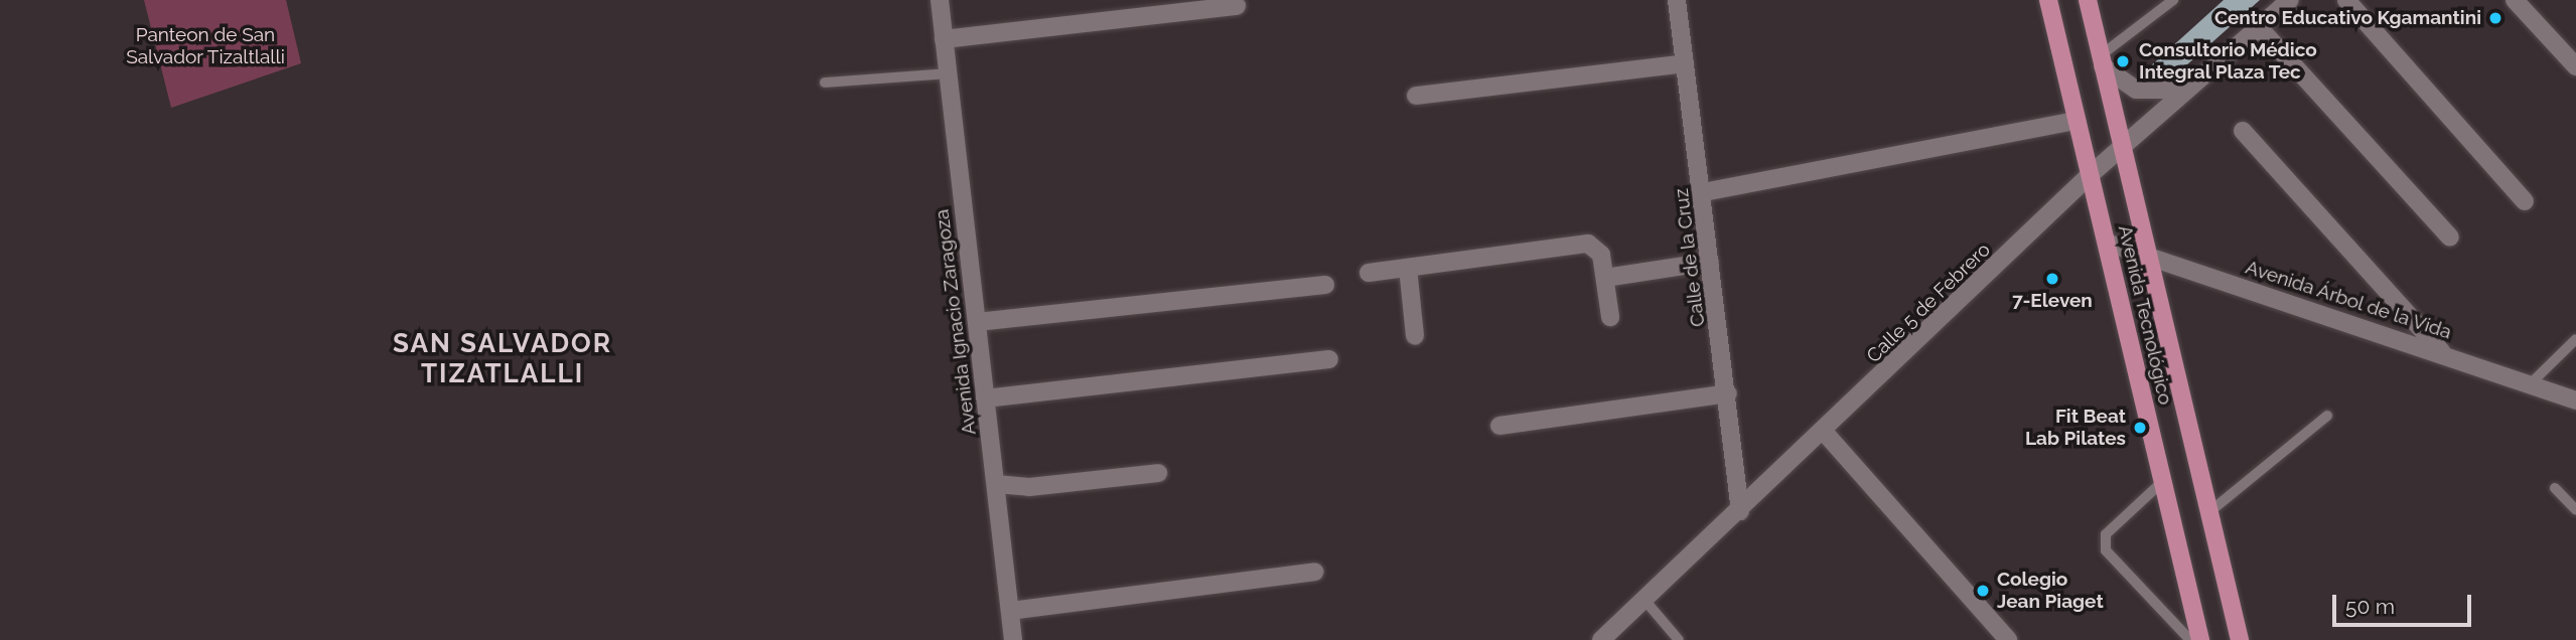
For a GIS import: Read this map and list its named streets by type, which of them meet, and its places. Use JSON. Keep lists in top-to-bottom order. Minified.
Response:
{"streets":{"main road":["Avenida Tecnológico"],"street":["Calle de la Cruz","Avenida Árbol de la Vida","Calle 5 de Febrero","Avenida Ignacio Zaragoza"]},"crossings":[["Calle de la Cruz","Calle 5 de Febrero"],["Avenida Árbol de la Vida","Avenida Tecnológico"],["Calle 5 de Febrero","Avenida Tecnológico"]],"districts":["SAN SALVADOR TIZATLALLI"],"parks":["Panteon de San Salvador Tizaltlalli"],"places":["Centro Educativo Kgamantini","Consultorio Médico Integral Plaza Tec","7-Eleven","Fit Beat Lab Pilates","Colegio Jean Piaget"],"scale_bar":"50 m"}
